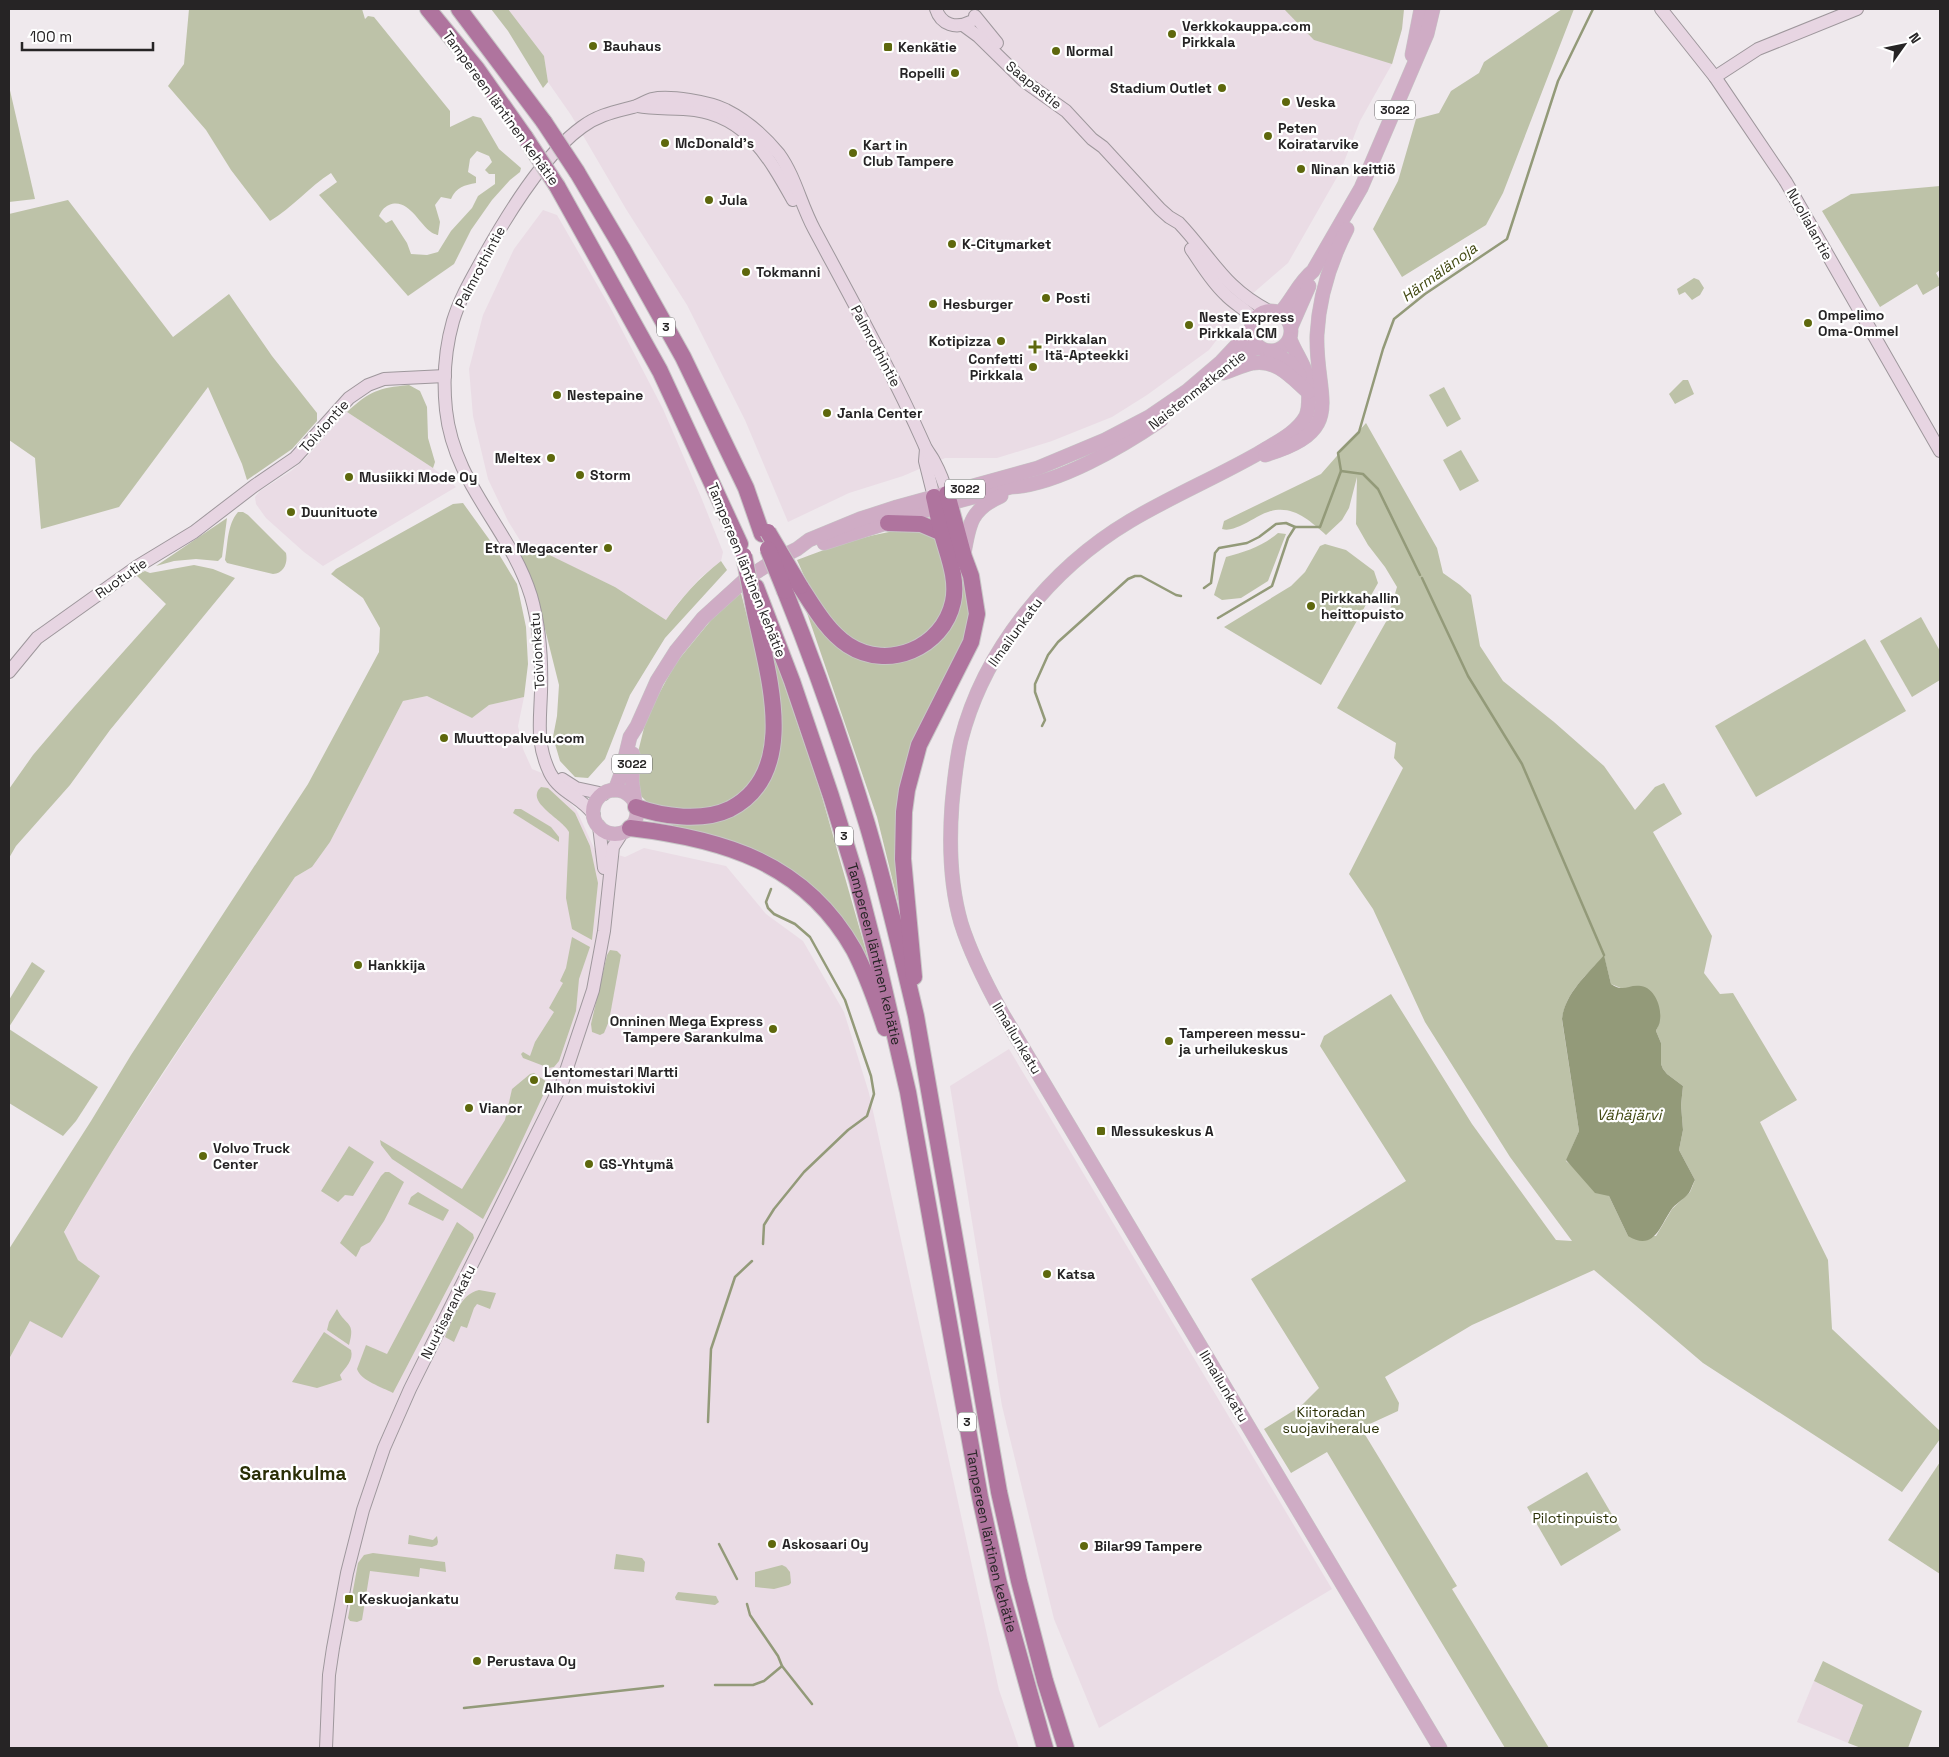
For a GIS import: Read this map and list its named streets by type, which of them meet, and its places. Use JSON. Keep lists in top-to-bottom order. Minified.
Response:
{"streets":{"highway":["Tampereen läntinen kehätie","3"],"main road":["3022","Naistenmatkantie","Ilmailunkatu"],"street":["Saapastie","Nuolialantie","Palmrothintie","Toiviontie","Ruotutie","Toivionkatu","Nuutisarankatu"]},"crossings":[["Saapastie","3022"],["Saapastie","Naistenmatkantie"],["Saapastie","Ilmailunkatu"],["3022","Naistenmatkantie"],["3022","Ilmailunkatu"],["Palmrothintie","Naistenmatkantie"],["Palmrothintie","Toiviontie"],["Palmrothintie","Toivionkatu"],["Naistenmatkantie","Ilmailunkatu"],["Naistenmatkantie","Toivionkatu"],["Naistenmatkantie","Nuutisarankatu"],["Toiviontie","Ruotutie"],["Toivionkatu","Nuutisarankatu"]],"districts":["Sarankulma"],"water":["Härmälänoja","Vähäjärvi"],"parks":["Kiitoradan suojaviheralue","Pilotinpuisto"],"places":{"other":["Verkkokauppa.com Pirkkala","Bauhaus","Normal","Ropelli","Stadium Outlet","Veska","Peten Koiratarvike","McDonald's","Kart in Club Tampere","Ninan keittiö","Jula","K-Citymarket","Tokmanni","Posti","Hesburger","Ompelimo Oma-Ommel","Neste Express Pirkkala CM","Kotipizza","Confetti Pirkkala","Nestepaine","Janla Center","Meltex","Storm","Musiikki Mode Oy","Duunituote","Etra Megacenter","Pirkkahallin heittopuisto","Muuttopalvelu.com","Hankkija","Onninen Mega Express Tampere Sarankulma","Tampereen messu- ja urheilukeskus","Lentomestari Martti Alhon muistokivi","Vianor","Volvo Truck Center","GS-Yhtymä","Katsa","Askosaari Oy","Bilar99 Tampere","Perustava Oy"],"transit":["Kenkätie","Messukeskus A","Keskuojankatu"],"health":["Pirkkalan Itä-Apteekki"]},"scale_bar":"100 m","north":"top right"}
